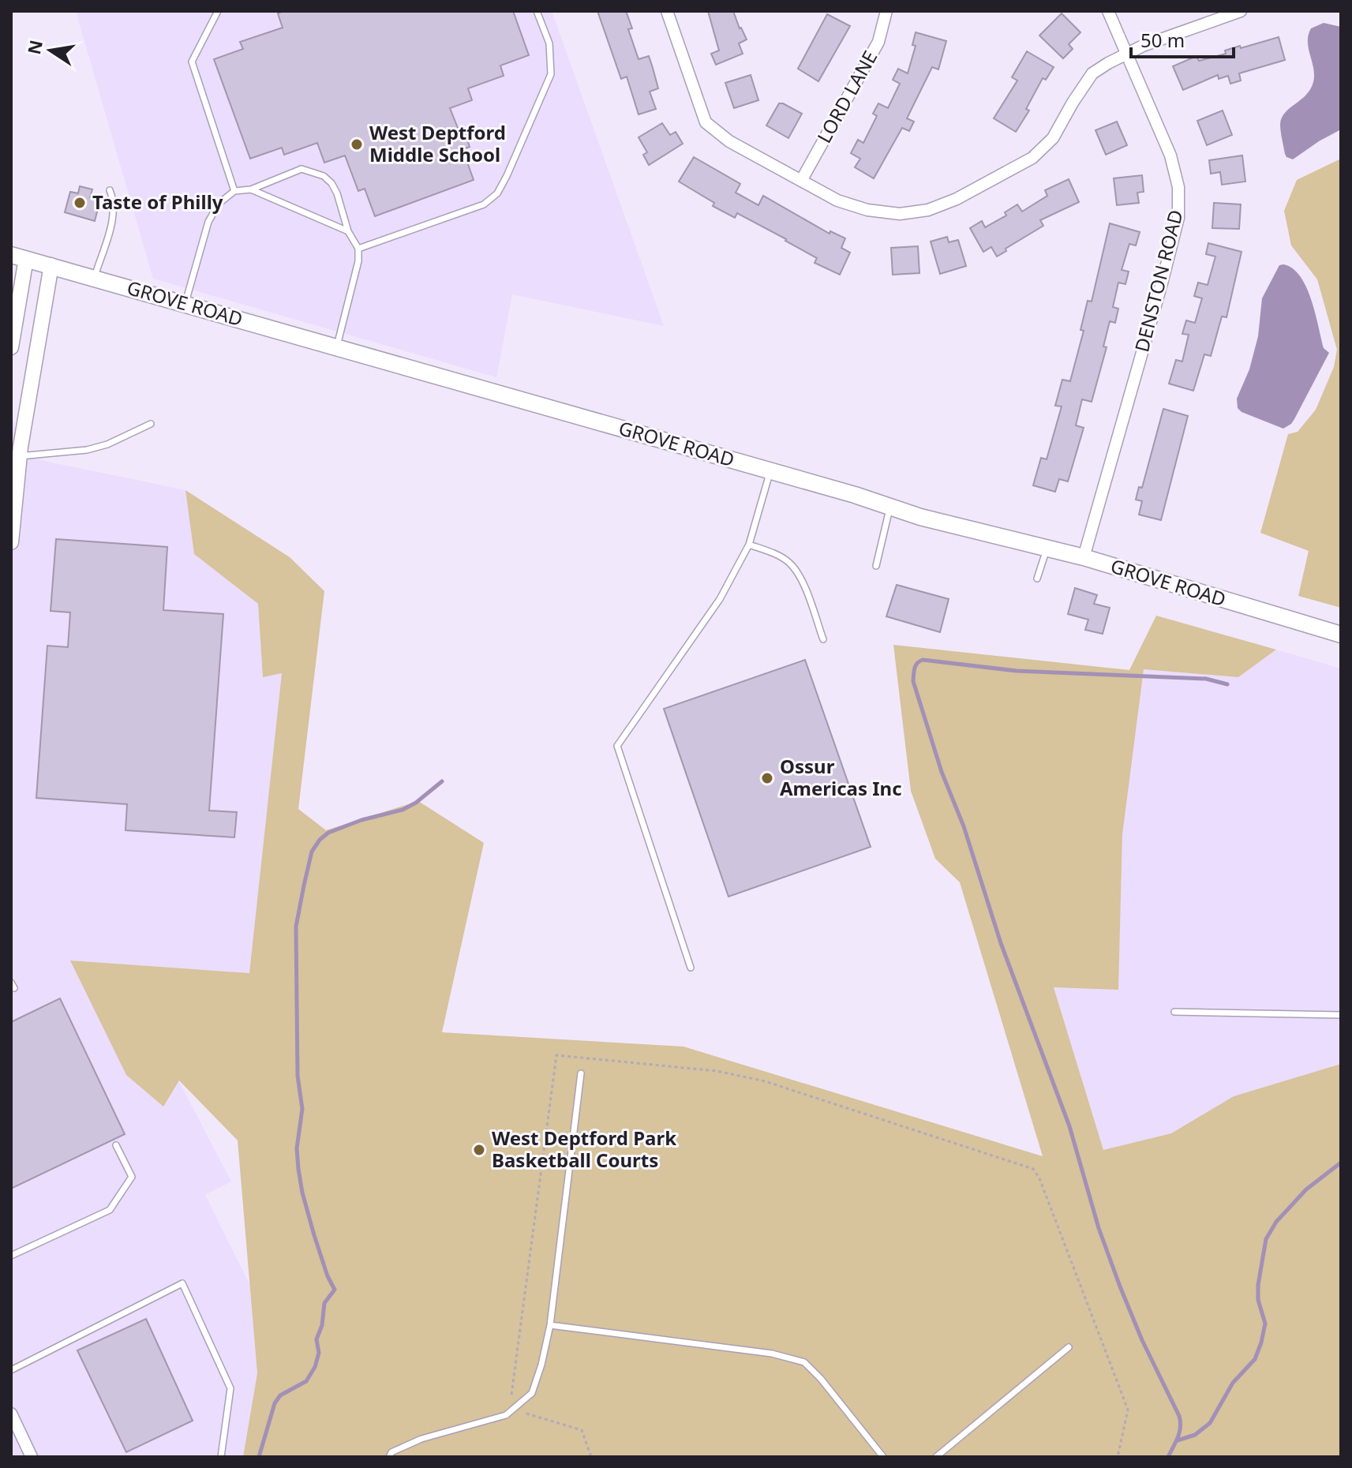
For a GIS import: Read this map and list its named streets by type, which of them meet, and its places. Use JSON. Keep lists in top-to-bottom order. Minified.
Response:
{"streets":{"main road":["GROVE ROAD"],"street":["LORD LANE","DENSTON ROAD"]},"crossings":[["DENSTON ROAD","GROVE ROAD"]],"places":["West Deptford Middle School","Taste of Philly","Ossur Americas Inc","West Deptford Park Basketball Courts"],"scale_bar":"50 m","north":"left"}
